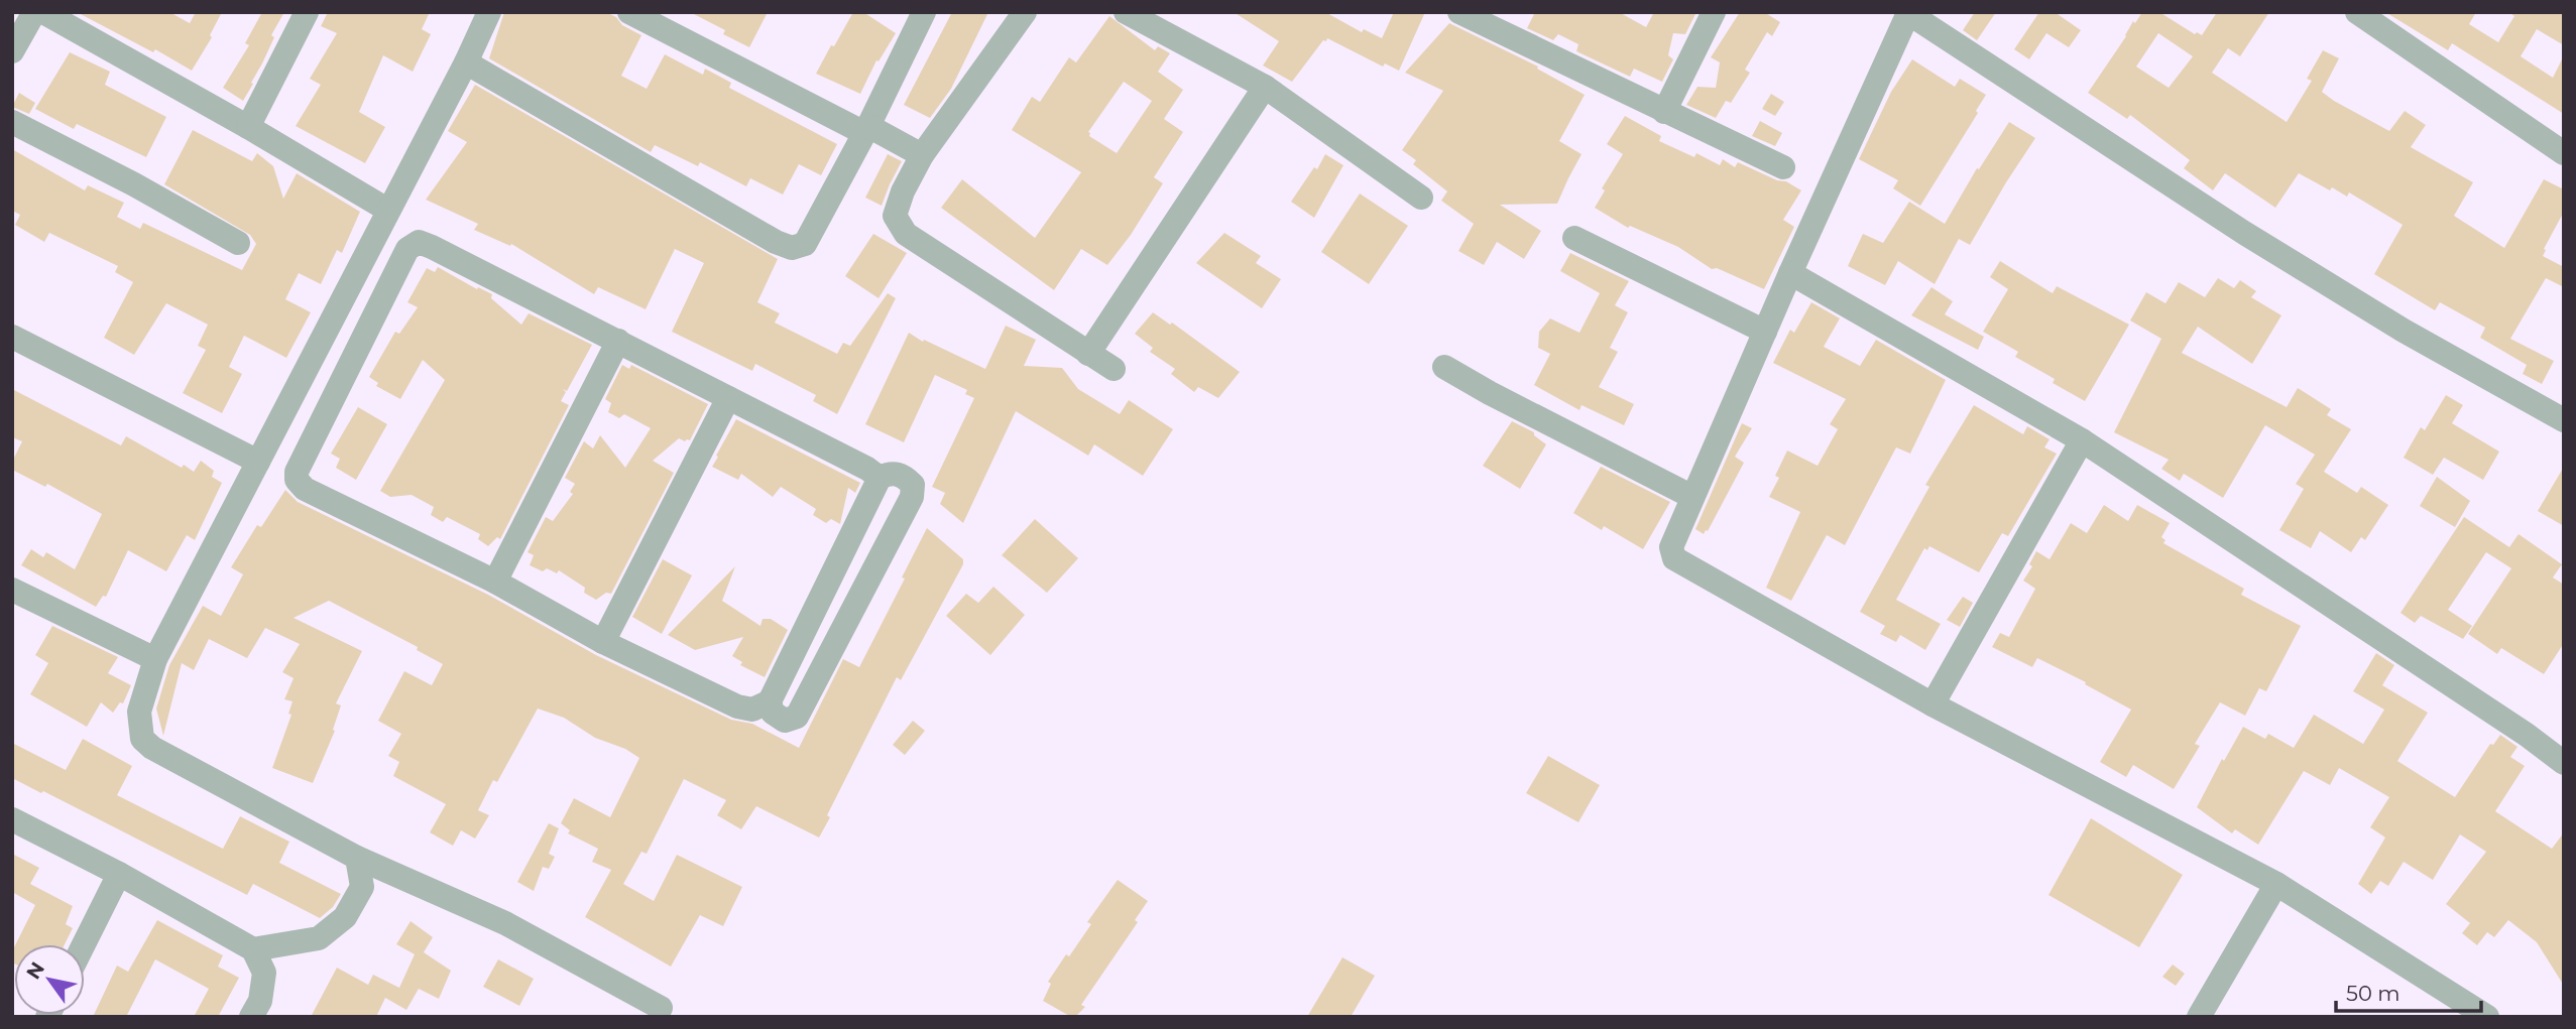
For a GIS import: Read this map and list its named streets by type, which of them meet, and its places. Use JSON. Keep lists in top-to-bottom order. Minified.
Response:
{"scale_bar":"50 m","north":"top left"}
